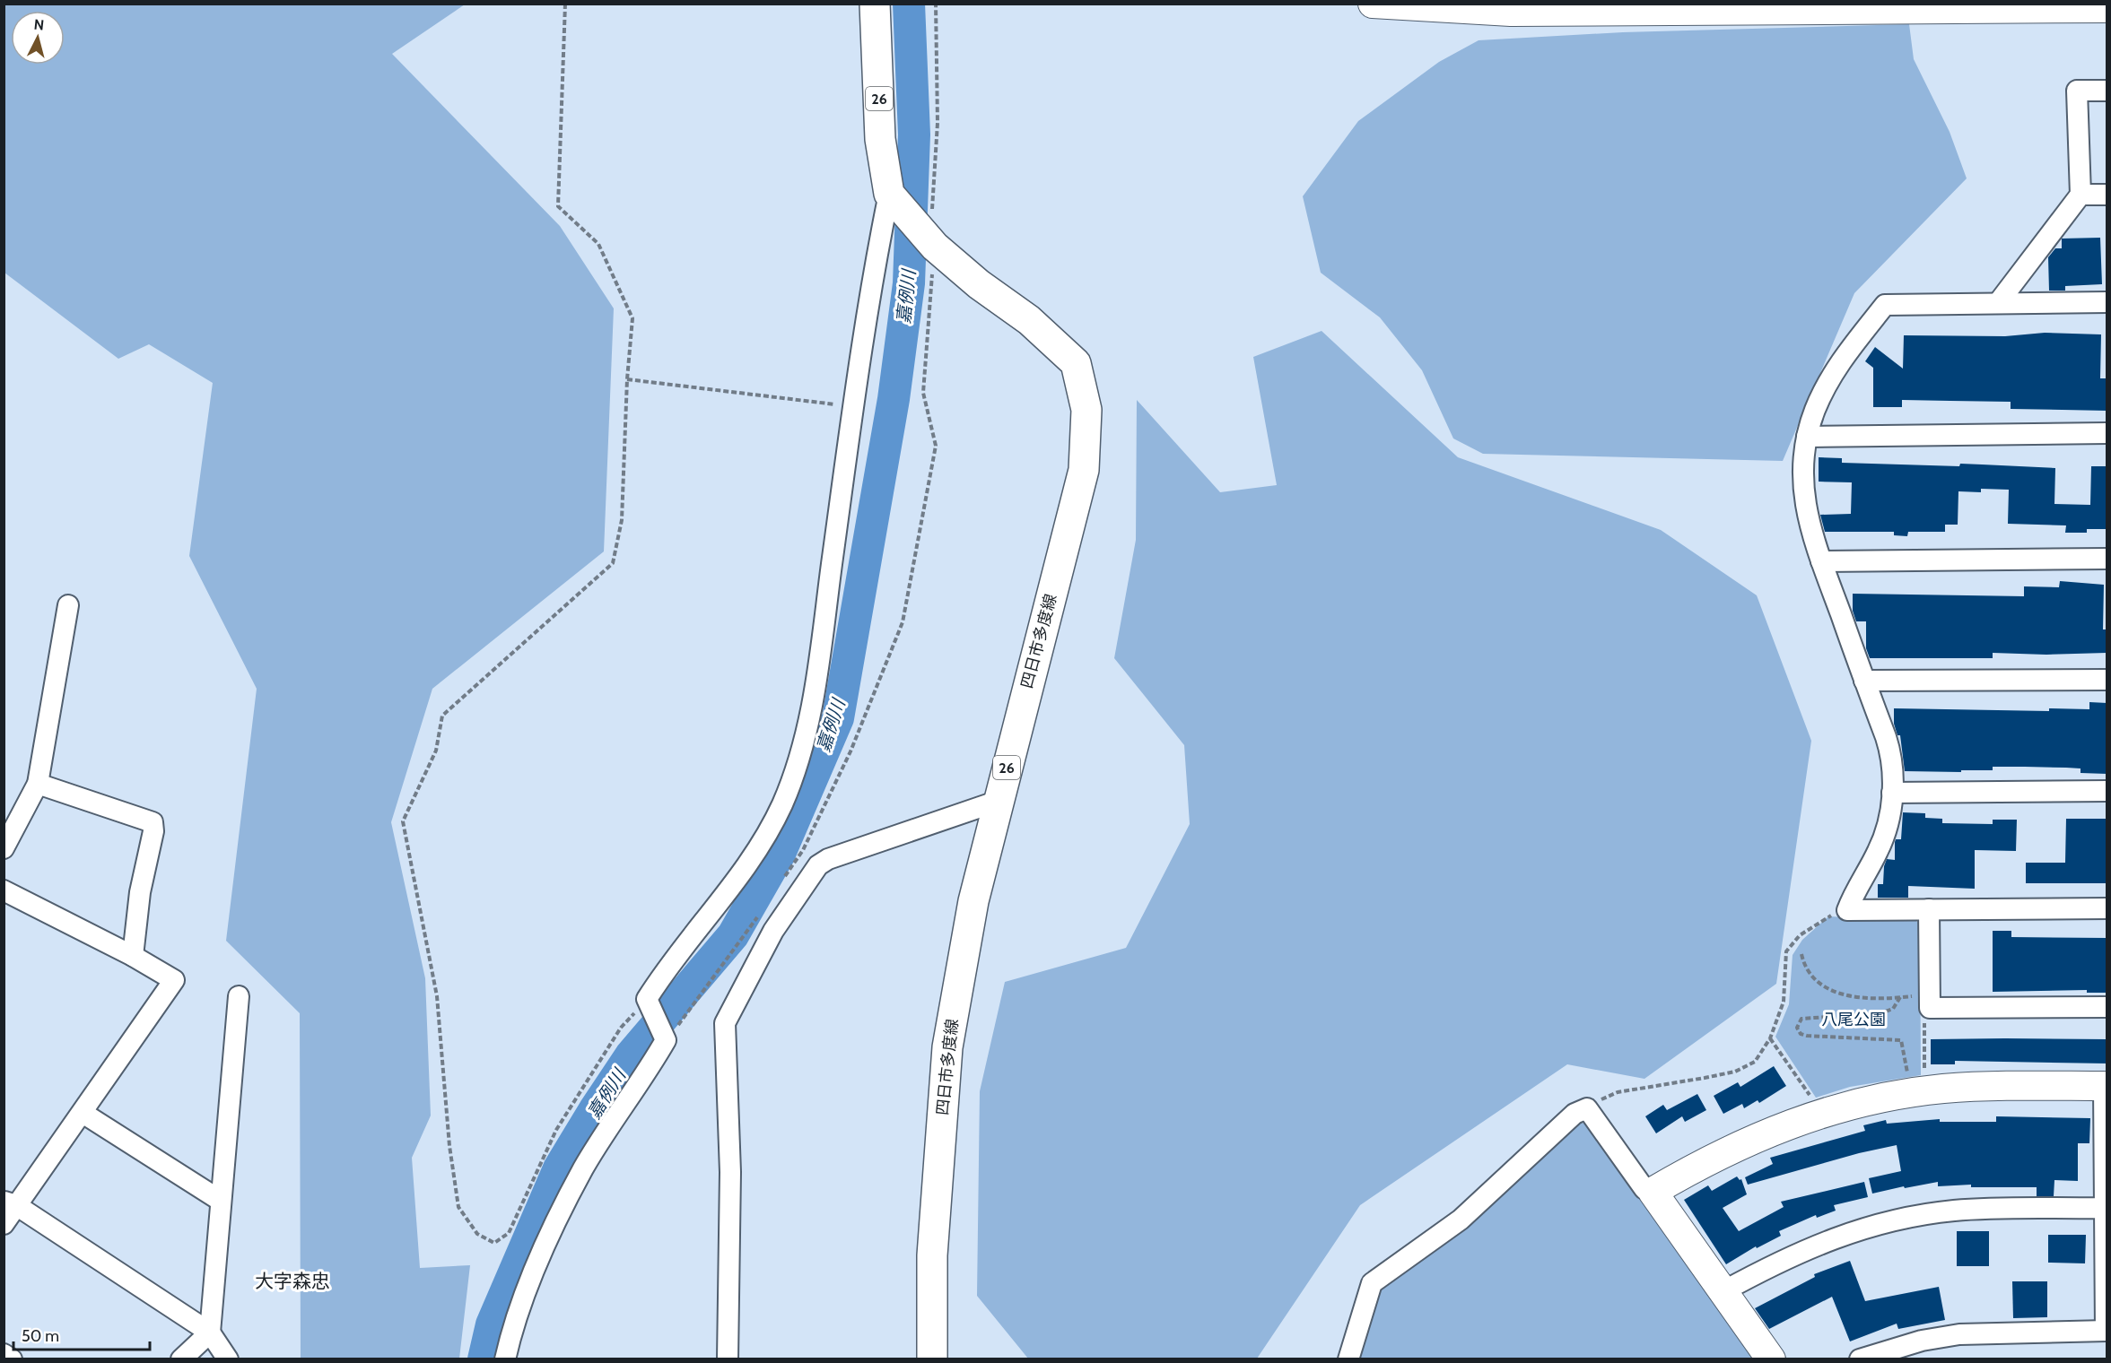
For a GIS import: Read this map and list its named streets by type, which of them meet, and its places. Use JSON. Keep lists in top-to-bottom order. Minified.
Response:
{"streets":{"main road":["26","四日市多度線"]},"crossings":[["26","四日市多度線"]],"districts":["大字森忠"],"water":["嘉例川"],"parks":["八尾公園"],"scale_bar":"50 m","north":"top"}
